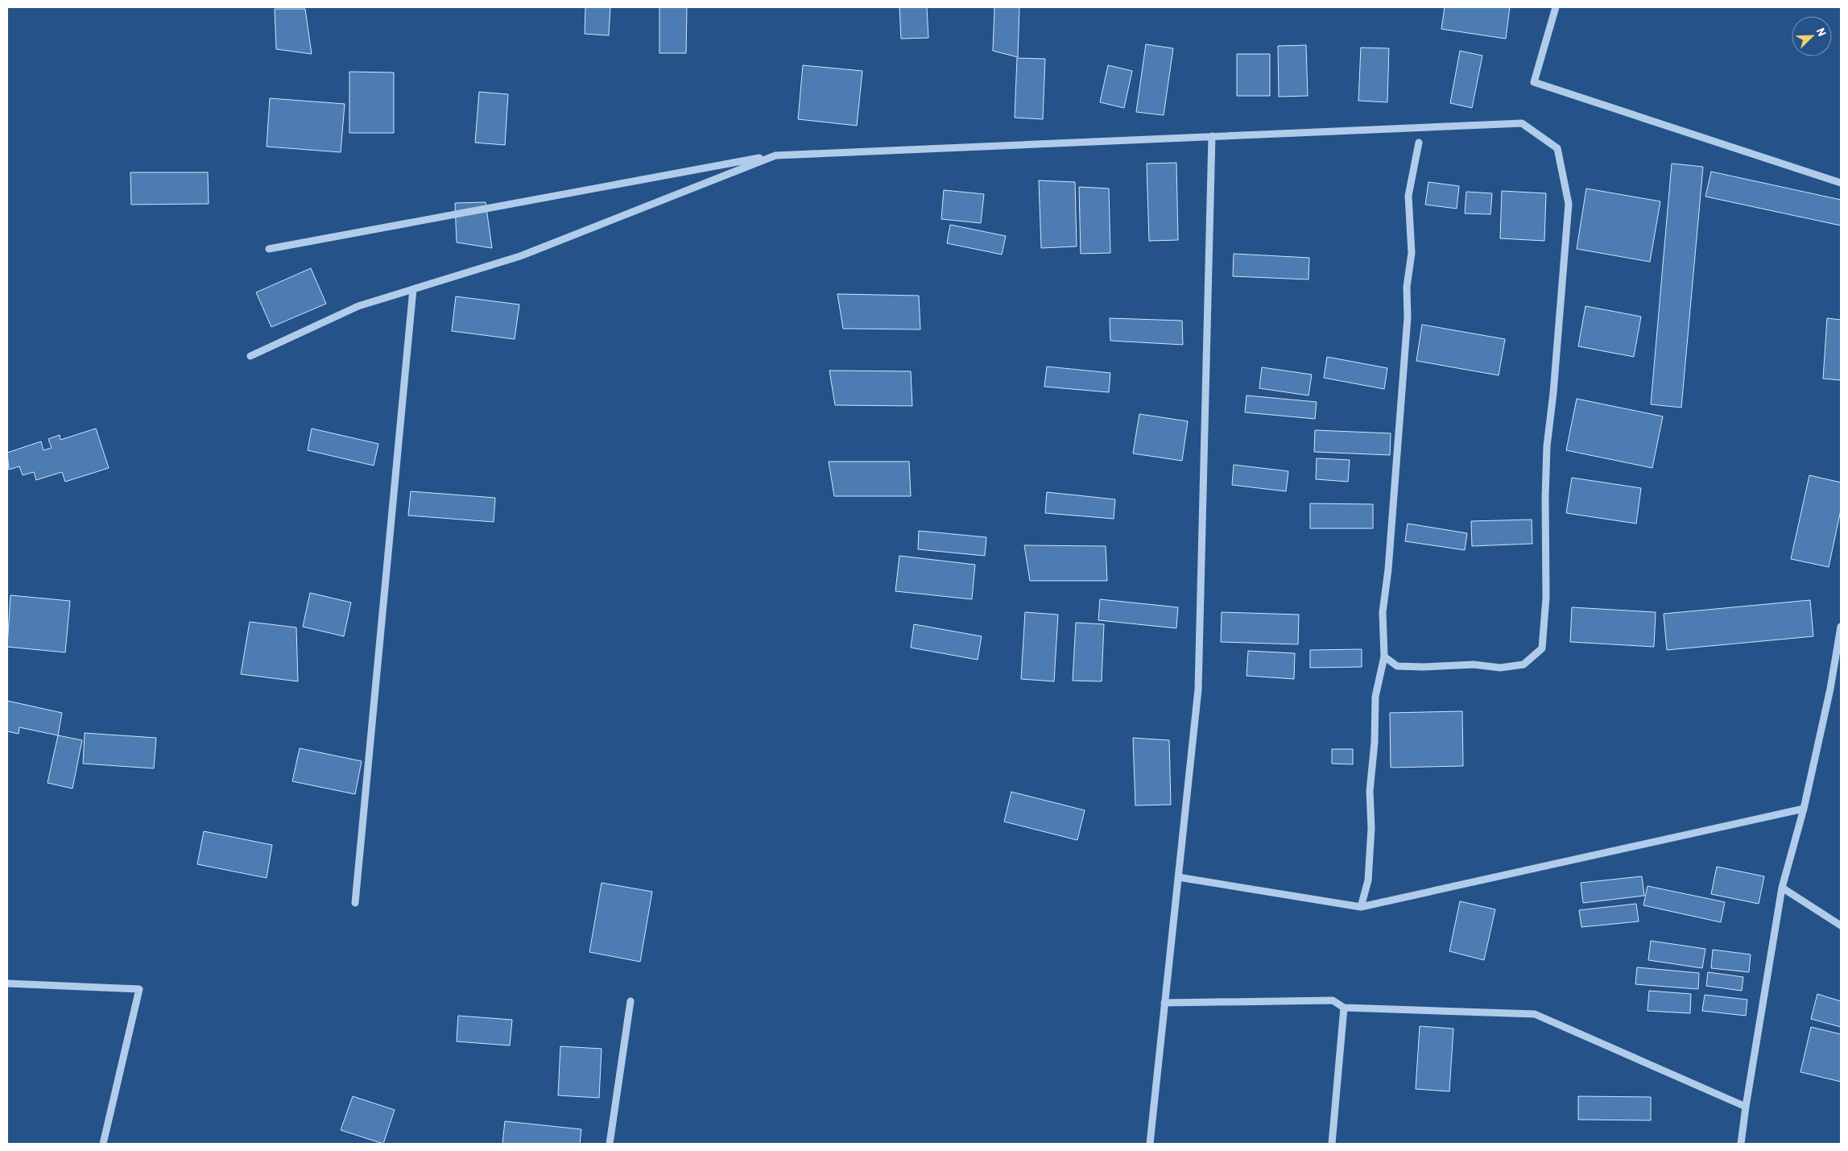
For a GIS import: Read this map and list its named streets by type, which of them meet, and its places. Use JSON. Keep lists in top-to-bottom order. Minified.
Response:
{"north":"top right"}
